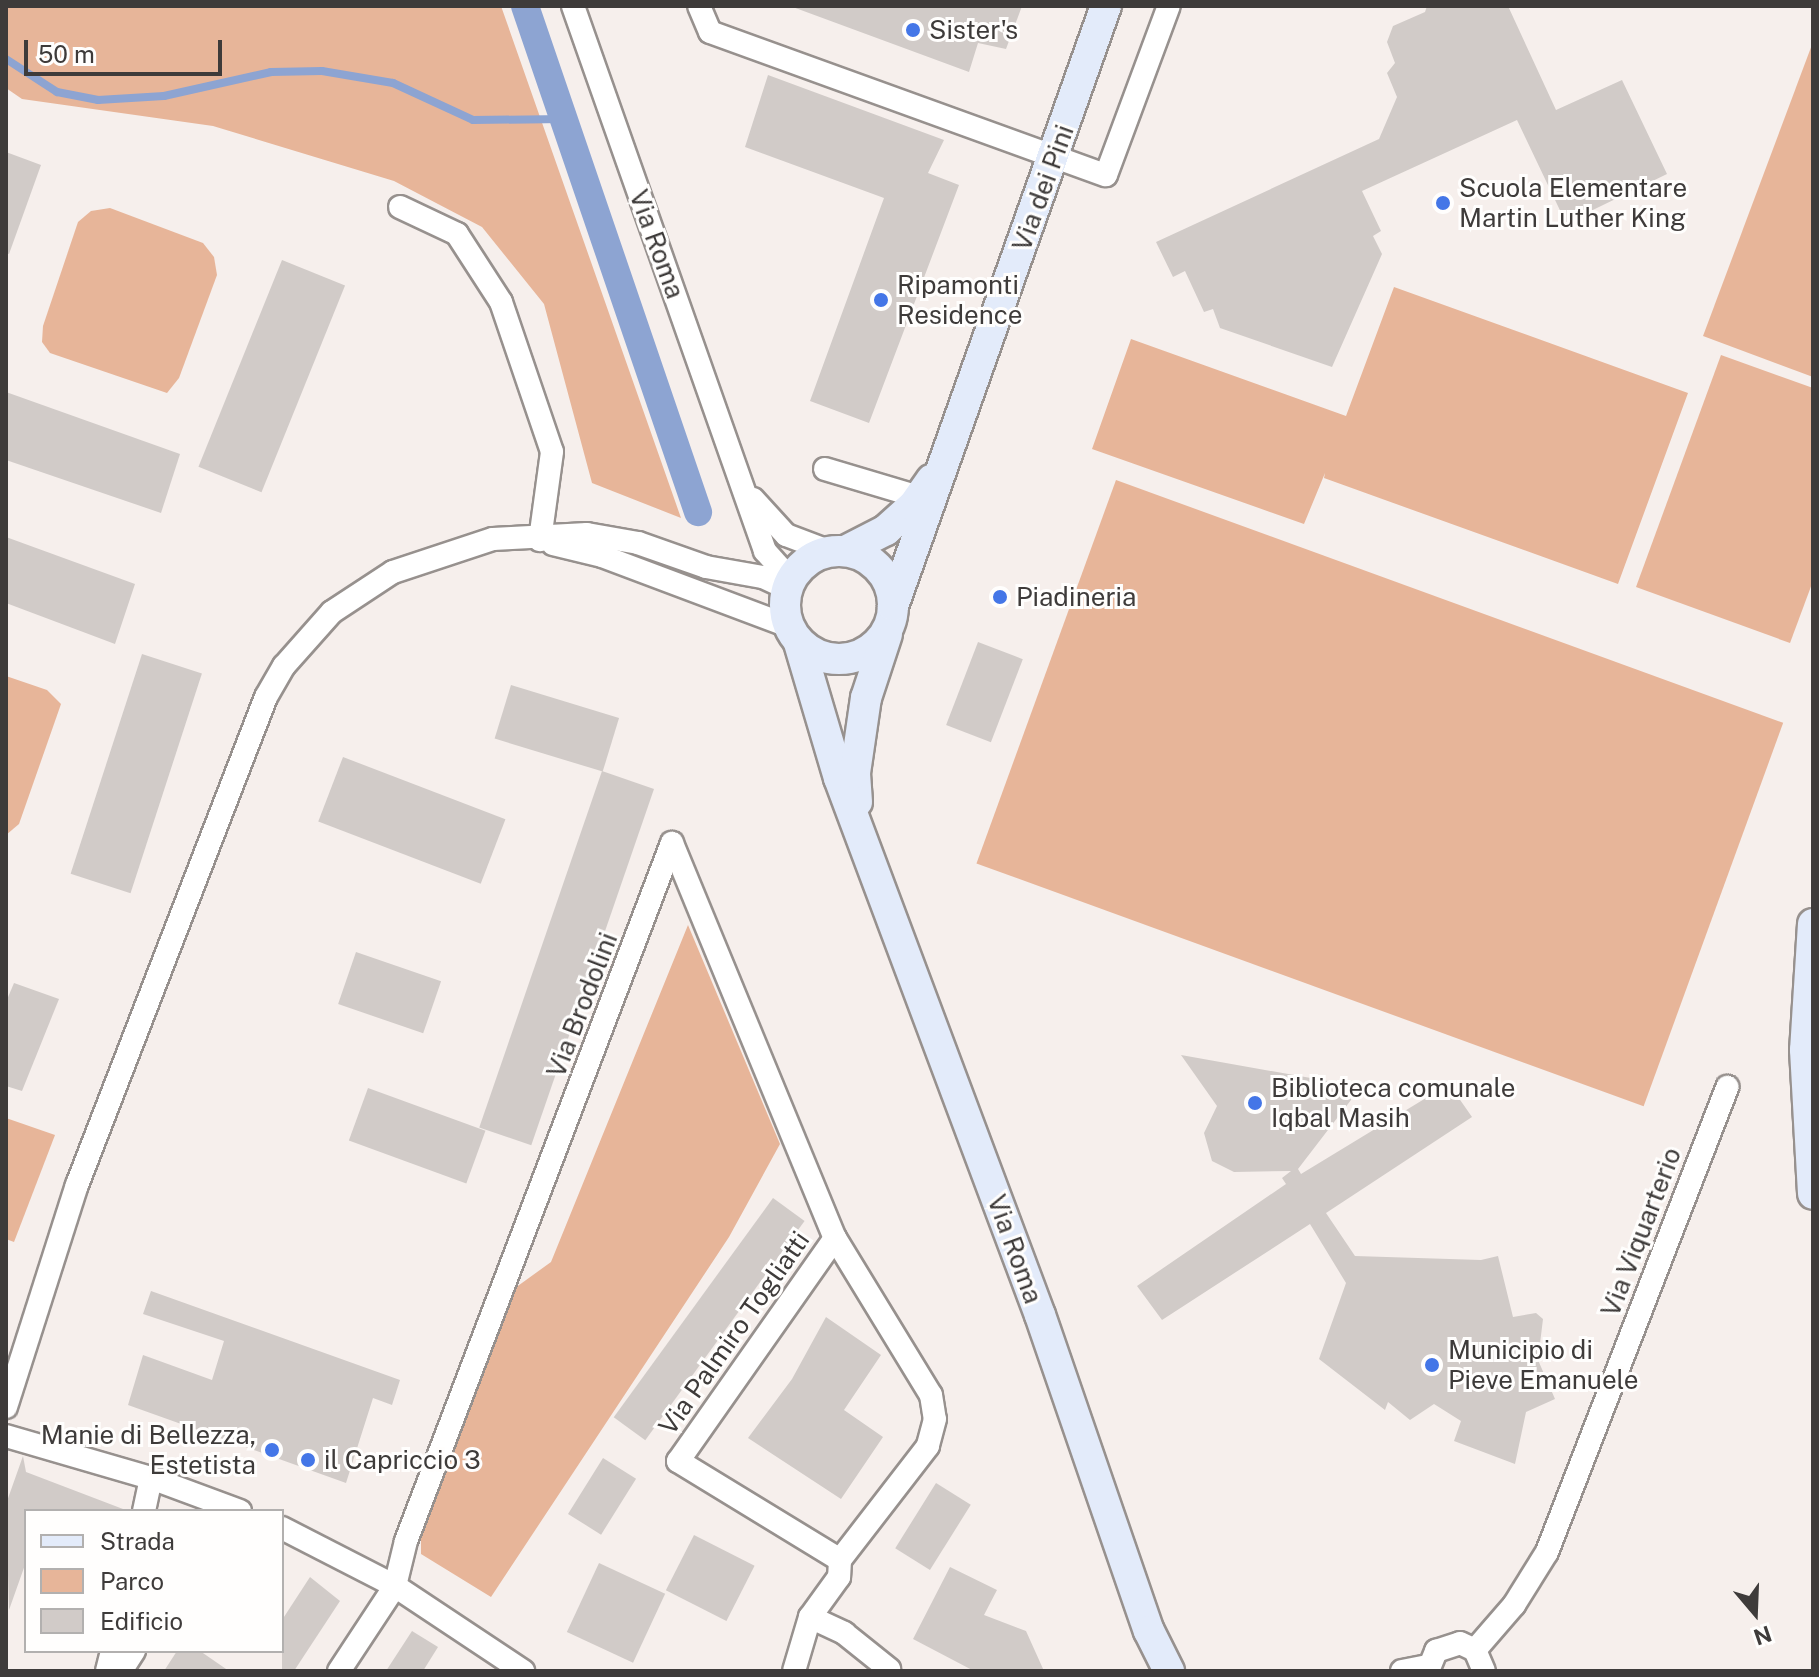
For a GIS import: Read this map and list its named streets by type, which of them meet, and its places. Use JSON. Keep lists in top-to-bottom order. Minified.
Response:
{"streets":{"street":["Via dei Pini","Via Roma","Via Brodolini","Via Viquarterio","Via Palmiro Togliatti"]},"crossings":[["Via dei Pini","Via Roma"],["Via Brodolini","Via Palmiro Togliatti"]],"places":["Sister's","Scuola Elementare Martin Luther King","Ripamonti Residence","Piadineria","Biblioteca comunale Iqbal Masih","Municipio di Pieve Emanuele","Manie di Bellezza, Estetista","il Capriccio 3"],"legend":["Strada","Parco","Edificio"],"scale_bar":"50 m","north":"bottom"}
